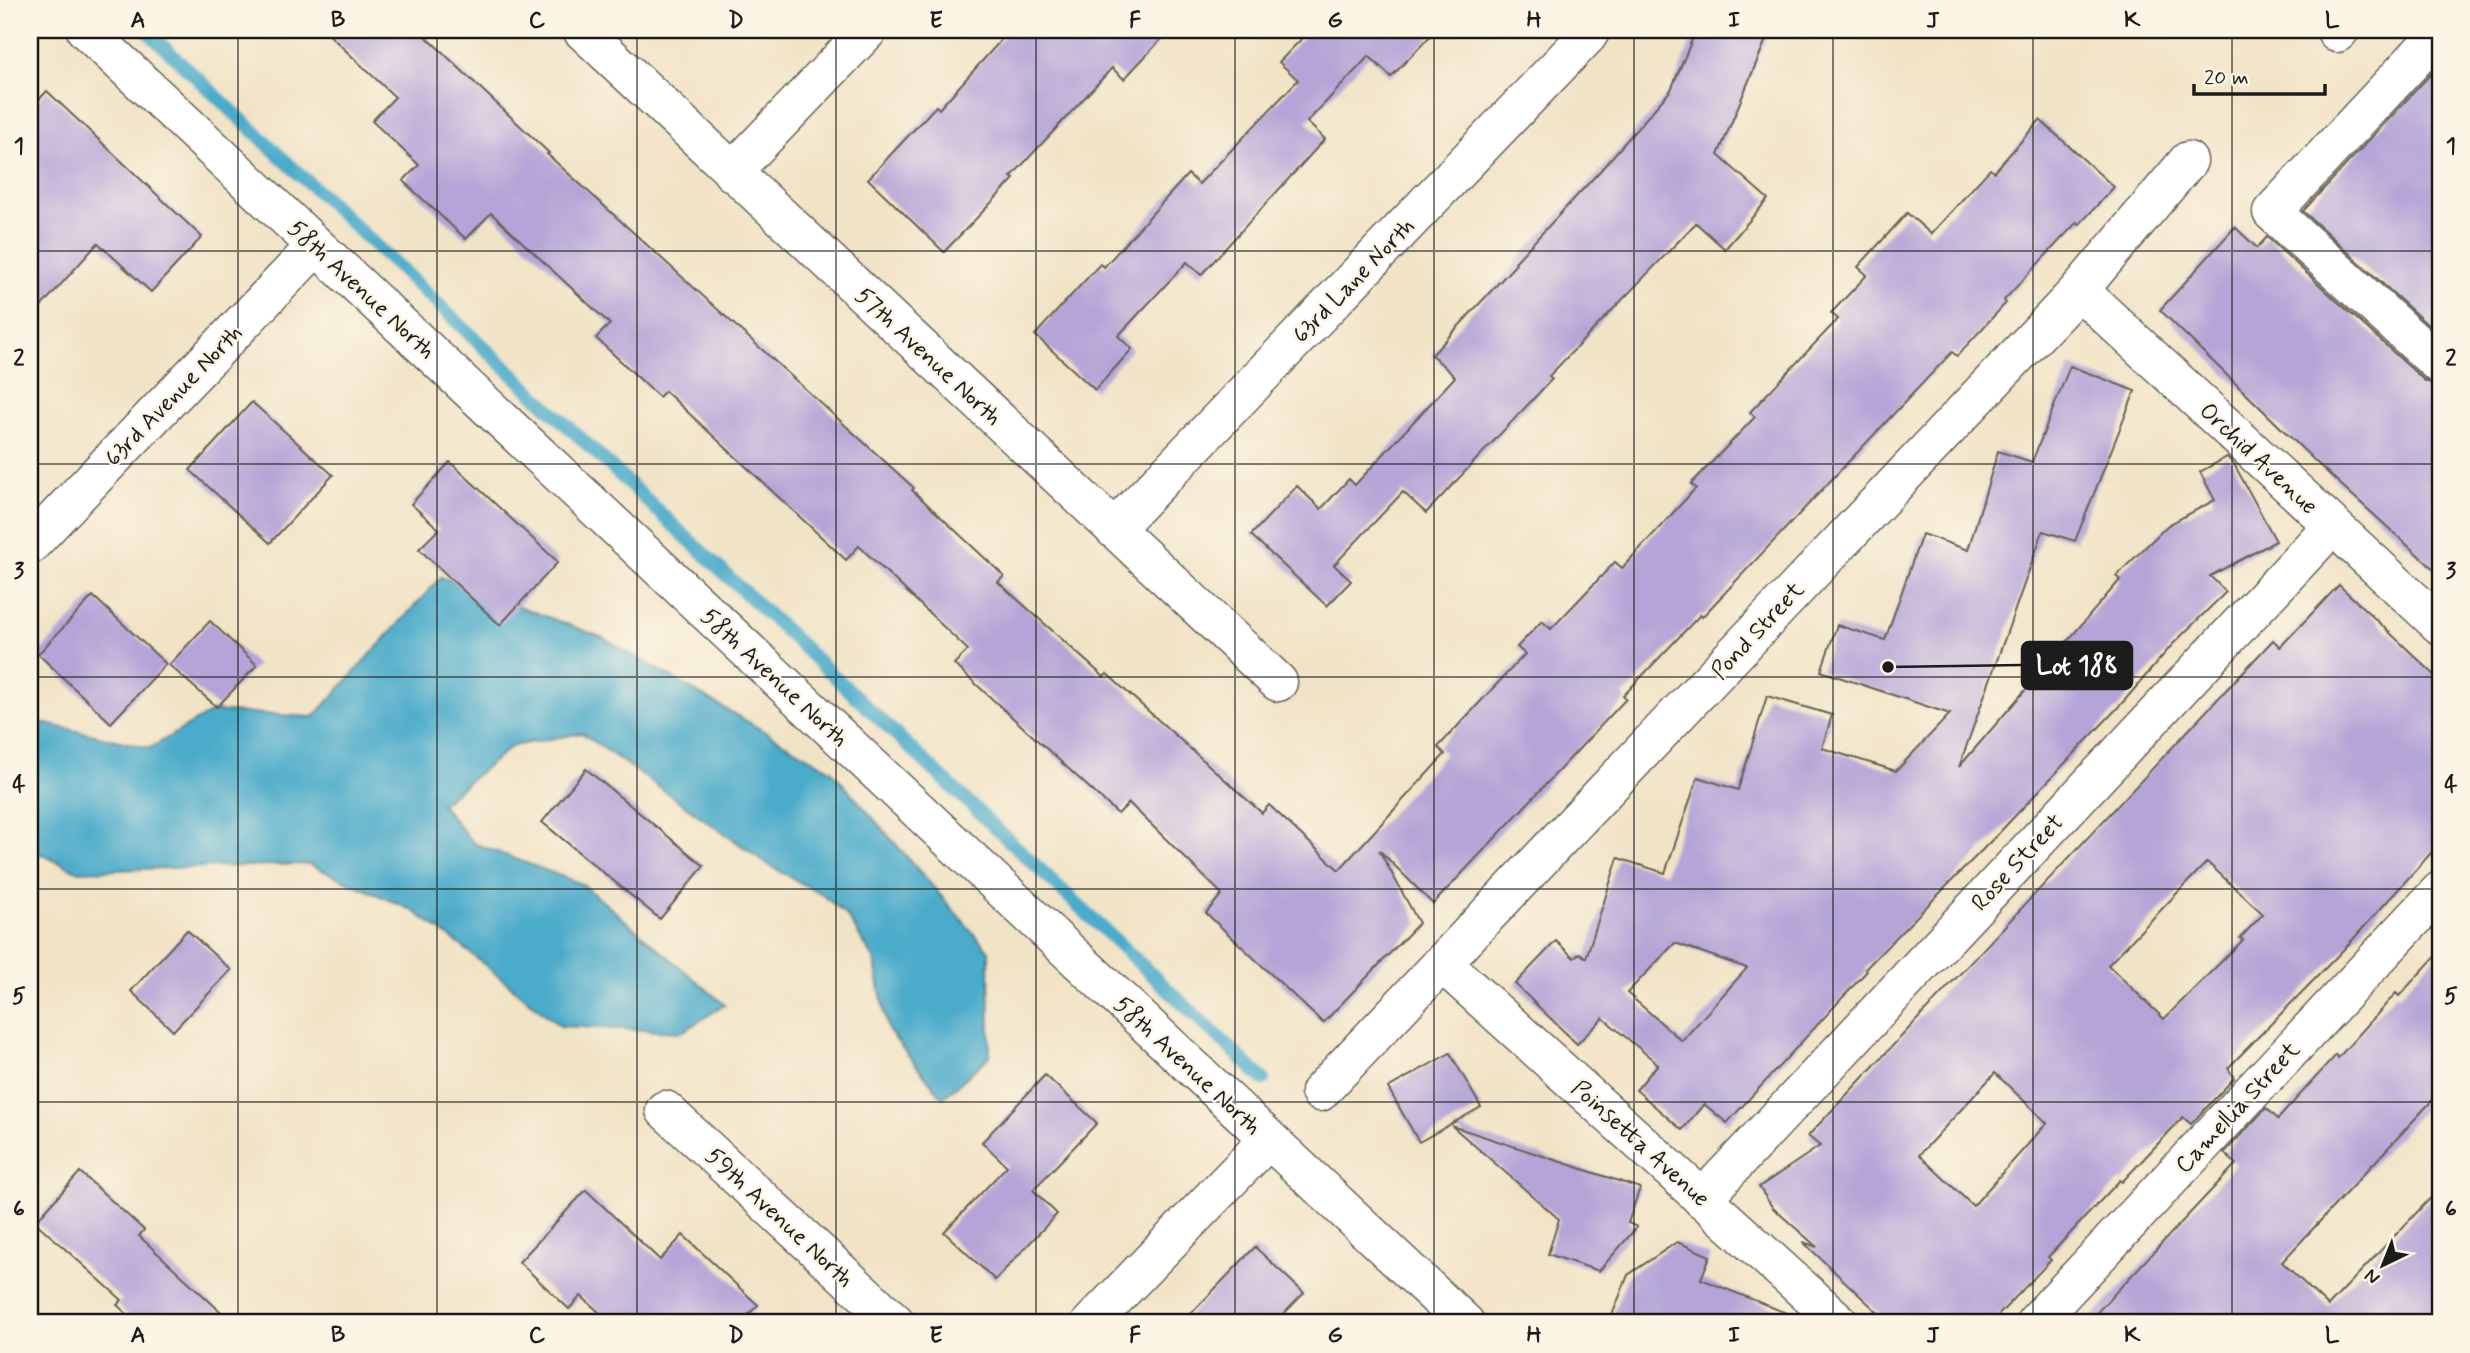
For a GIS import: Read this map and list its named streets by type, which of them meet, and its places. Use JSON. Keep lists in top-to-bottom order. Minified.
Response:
{"streets":{"street":["63rd Lane North","58th Avenue North","57th Avenue North","63rd Avenue North","Orchid Avenue","Pond Street","Rose Street","Camellia Street","Poinsetta Avenue","59th Avenue North"]},"crossings":[["63rd Lane North","57th Avenue North"],["58th Avenue North","63rd Avenue North"],["Orchid Avenue","Pond Street"],["Orchid Avenue","Rose Street"],["Pond Street","Poinsetta Avenue"],["Rose Street","Poinsetta Avenue"]],"places":["Lot 188"],"scale_bar":"20 m","north":"bottom left","grid":{"columns":["A","B","C","D","E","F","G","H","I","J","K","L"],"rows":["1","2","3","4","5","6"]}}
